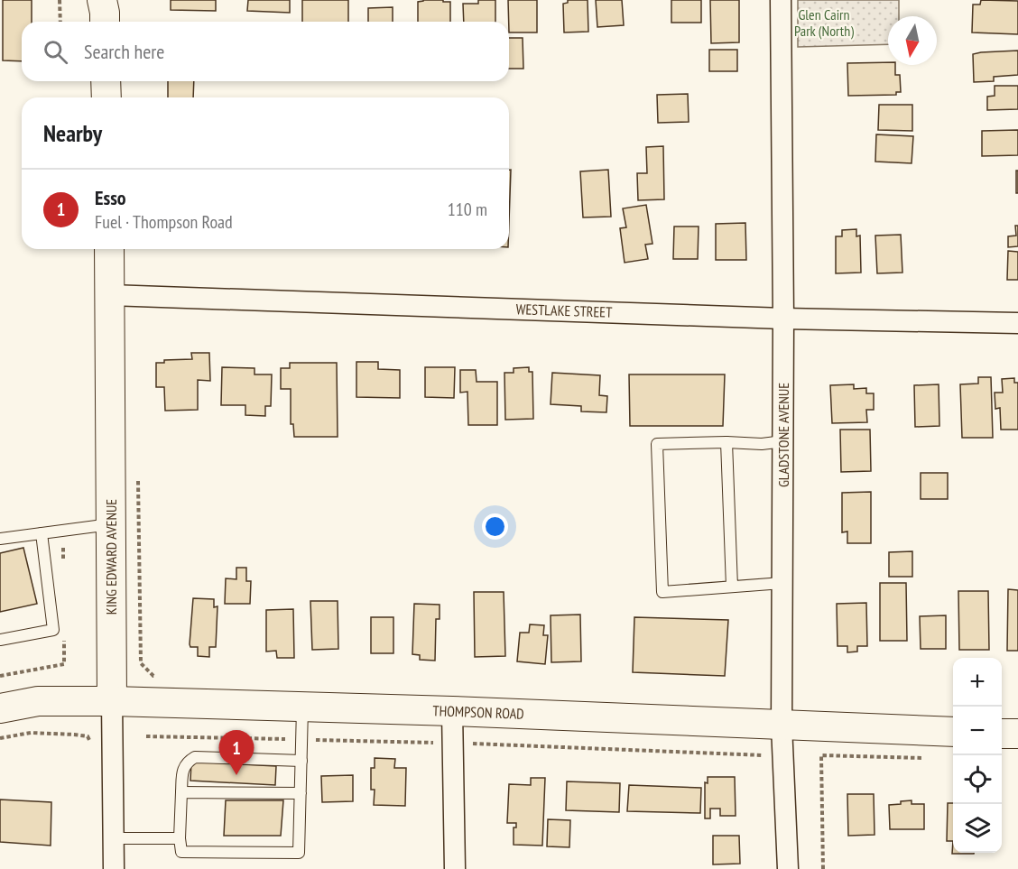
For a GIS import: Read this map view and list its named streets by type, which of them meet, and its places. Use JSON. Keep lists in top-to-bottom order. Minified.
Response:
{"streets":{"street":["WESTLAKE STREET","GLADSTONE AVENUE","KING EDWARD AVENUE","THOMPSON ROAD"]},"crossings":[["WESTLAKE STREET","GLADSTONE AVENUE"],["WESTLAKE STREET","KING EDWARD AVENUE"],["GLADSTONE AVENUE","THOMPSON ROAD"],["KING EDWARD AVENUE","THOMPSON ROAD"]],"parks":["Glen Cairn Park (North)"],"north":"bottom","page":{"search":"Search here","heading":"Nearby","list":[{"mark":"1","name":"Esso","note":"Fuel · Thompson Road","value":"110 m"}],"map_buttons":["+","−"],"pins":"1"}}
